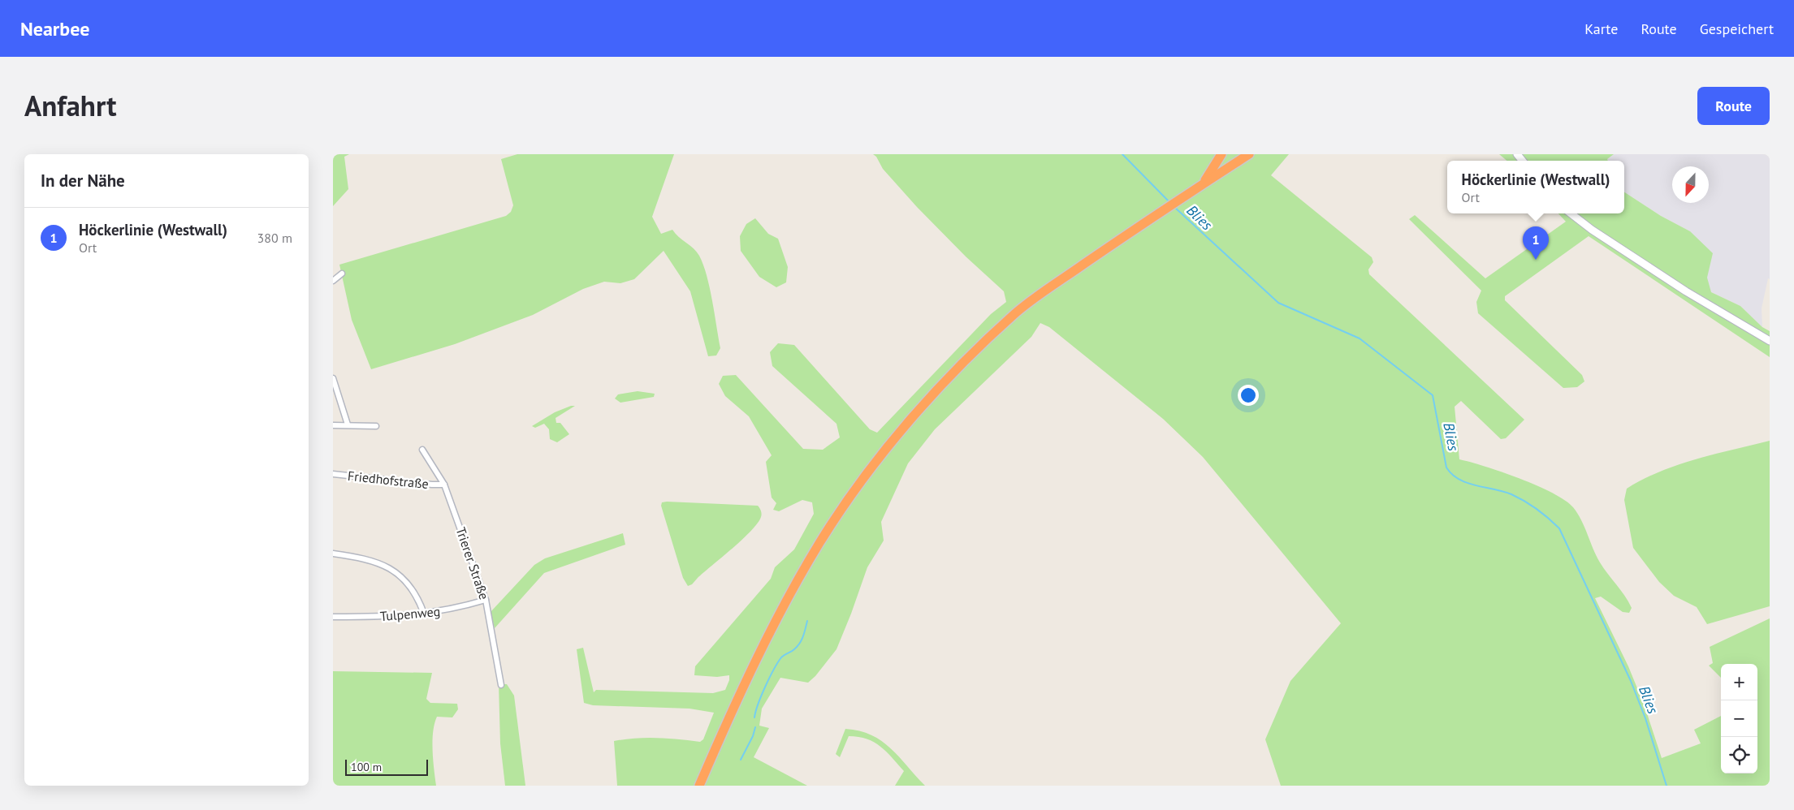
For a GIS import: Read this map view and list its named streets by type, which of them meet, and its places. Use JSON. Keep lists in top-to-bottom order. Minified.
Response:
{"streets":{"street":["Friedhofstraße","Trierer Straße","Tulpenweg"]},"crossings":[["Friedhofstraße","Trierer Straße"],["Trierer Straße","Tulpenweg"]],"water":["Blies"],"scale_bar":"100 m","north":"bottom","page":{"header":"Nearbee","nav":["Karte","Route","Gespeichert"],"title":"Anfahrt","buttons":"Route","heading":"In der Nähe","popup":["Höckerlinie (Westwall)","Ort"],"list":[{"mark":"1","name":"Höckerlinie (Westwall)","note":"Ort","value":"380 m"}],"pins":"1","map_buttons":["+","−"],"scale":"100 m"}}
